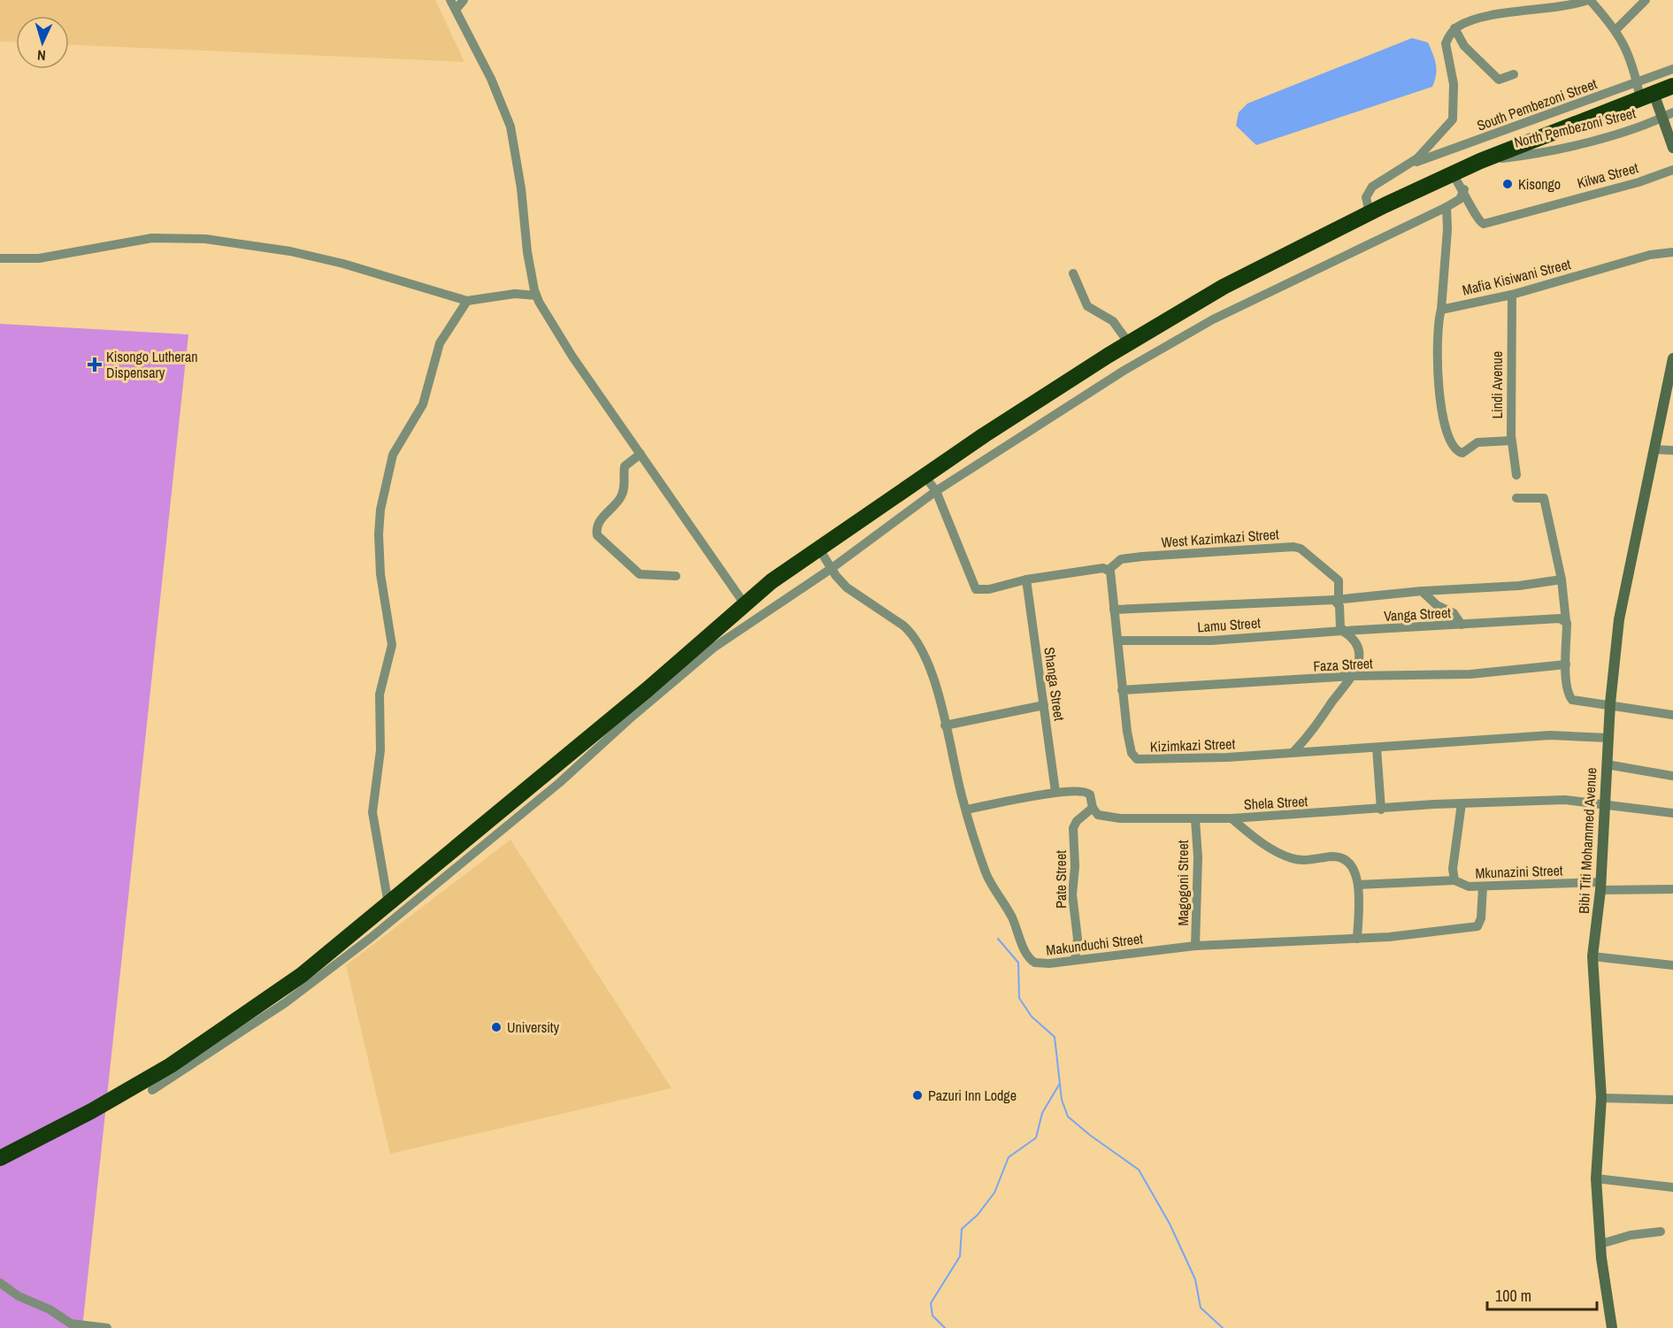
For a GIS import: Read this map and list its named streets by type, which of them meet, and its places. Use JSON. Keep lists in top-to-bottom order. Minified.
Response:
{"streets":{"street":["South Pembezoni Street","North Pembezoni Street","Kilwa Street","Mafia Kisiwani Street","Lindi Avenue","West Kazimkazi Street","Vanga Street","Lamu Street","Faza Street","Shanga Street","Kizimkazi Street","Shela Street","Bibi Titi Mohammed Avenue","Mkunazini Street","Pate Street","Magogoni Street","Makunduchi Street"]},"crossings":[["Mafia Kisiwani Street","Lindi Avenue"],["West Kazimkazi Street","Kizimkazi Street"],["Vanga Street","Lamu Street"],["Lamu Street","Kizimkazi Street"],["Faza Street","Kizimkazi Street"],["Shanga Street","Shela Street"],["Kizimkazi Street","Bibi Titi Mohammed Avenue"],["Shela Street","Bibi Titi Mohammed Avenue"],["Shela Street","Mkunazini Street"],["Shela Street","Pate Street"],["Shela Street","Magogoni Street"],["Shela Street","Makunduchi Street"],["Bibi Titi Mohammed Avenue","Mkunazini Street"],["Mkunazini Street","Makunduchi Street"],["Pate Street","Makunduchi Street"],["Magogoni Street","Makunduchi Street"]],"places":{"other":["Kisongo","University","Pazuri Inn Lodge"],"health":["Kisongo Lutheran Dispensary"]},"scale_bar":"100 m","north":"bottom"}
